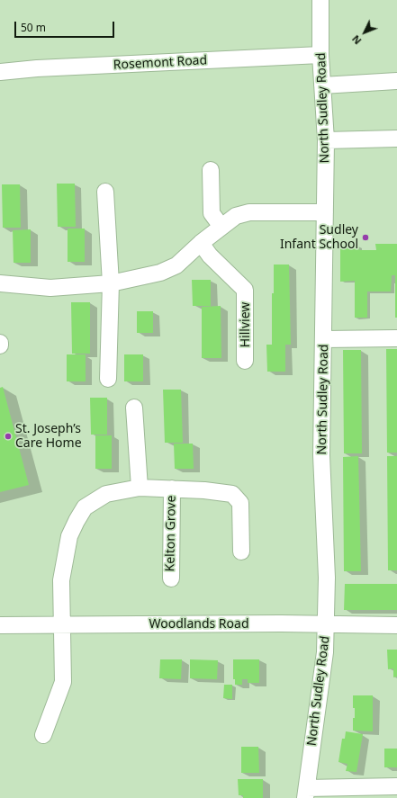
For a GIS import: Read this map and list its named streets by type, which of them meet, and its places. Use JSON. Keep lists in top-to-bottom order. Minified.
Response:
{"streets":{"street":["Rosemont Road","North Sudley Road","Hillview","Kelton Grove","Woodlands Road"]},"crossings":[["Rosemont Road","North Sudley Road"],["North Sudley Road","Woodlands Road"],["Kelton Grove","Woodlands Road"]],"places":["Sudley Infant School","St. Joseph’s Care Home"],"scale_bar":"50 m","north":"bottom left"}
